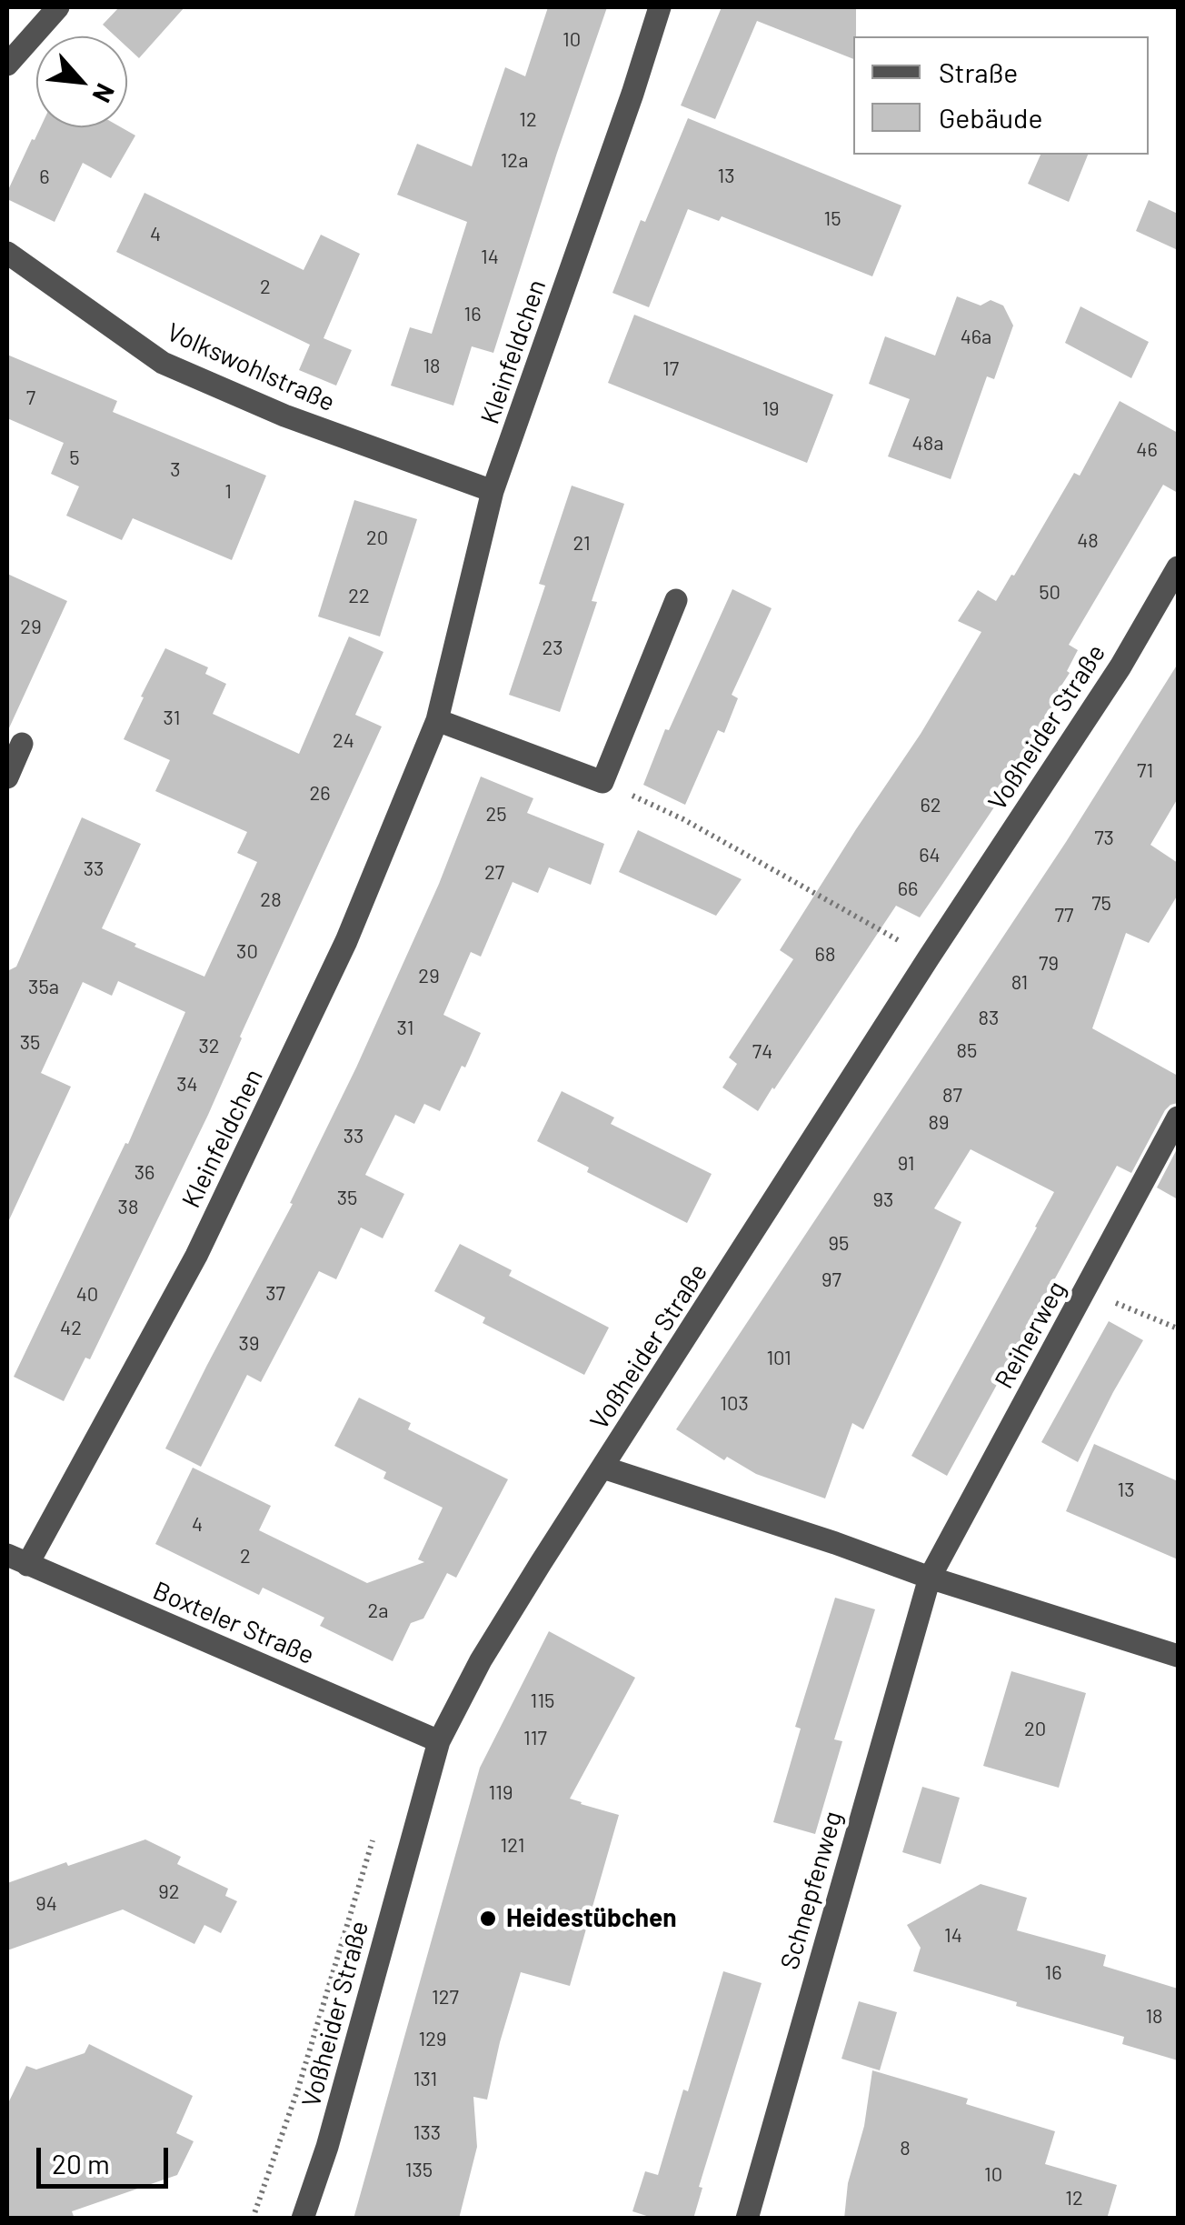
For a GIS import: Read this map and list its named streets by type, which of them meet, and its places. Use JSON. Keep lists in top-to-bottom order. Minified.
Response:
{"streets":{"street":["Kleinfeldchen","Volkswohlstraße","Voßheider Straße","Reiherweg","Boxteler Straße","Schnepfenweg"]},"crossings":[["Kleinfeldchen","Volkswohlstraße"],["Kleinfeldchen","Boxteler Straße"],["Voßheider Straße","Boxteler Straße"],["Reiherweg","Schnepfenweg"]],"places":["Heidestübchen"],"house_numbers":["10","12","12a","13","6","15","4","14","2","16","46a","18","17","7","19","48a","46","5","3","1","20","48","21","50","22","29","23","31","24","71","26","62","25","73","64","33","27","66","28","75","77","30","68","79","29","81","35a","83","31","35","32","85","74","34","87","89","33","91","36","35","93","38","95","97","37","40","42","39","101","103","13","4","2","2a","115","20","117","119","121","92","94","14","16","127","18","129","131","133","8","135","10","12"],"legend":["Straße","Gebäude"],"scale_bar":"20 m","north":"bottom right"}
